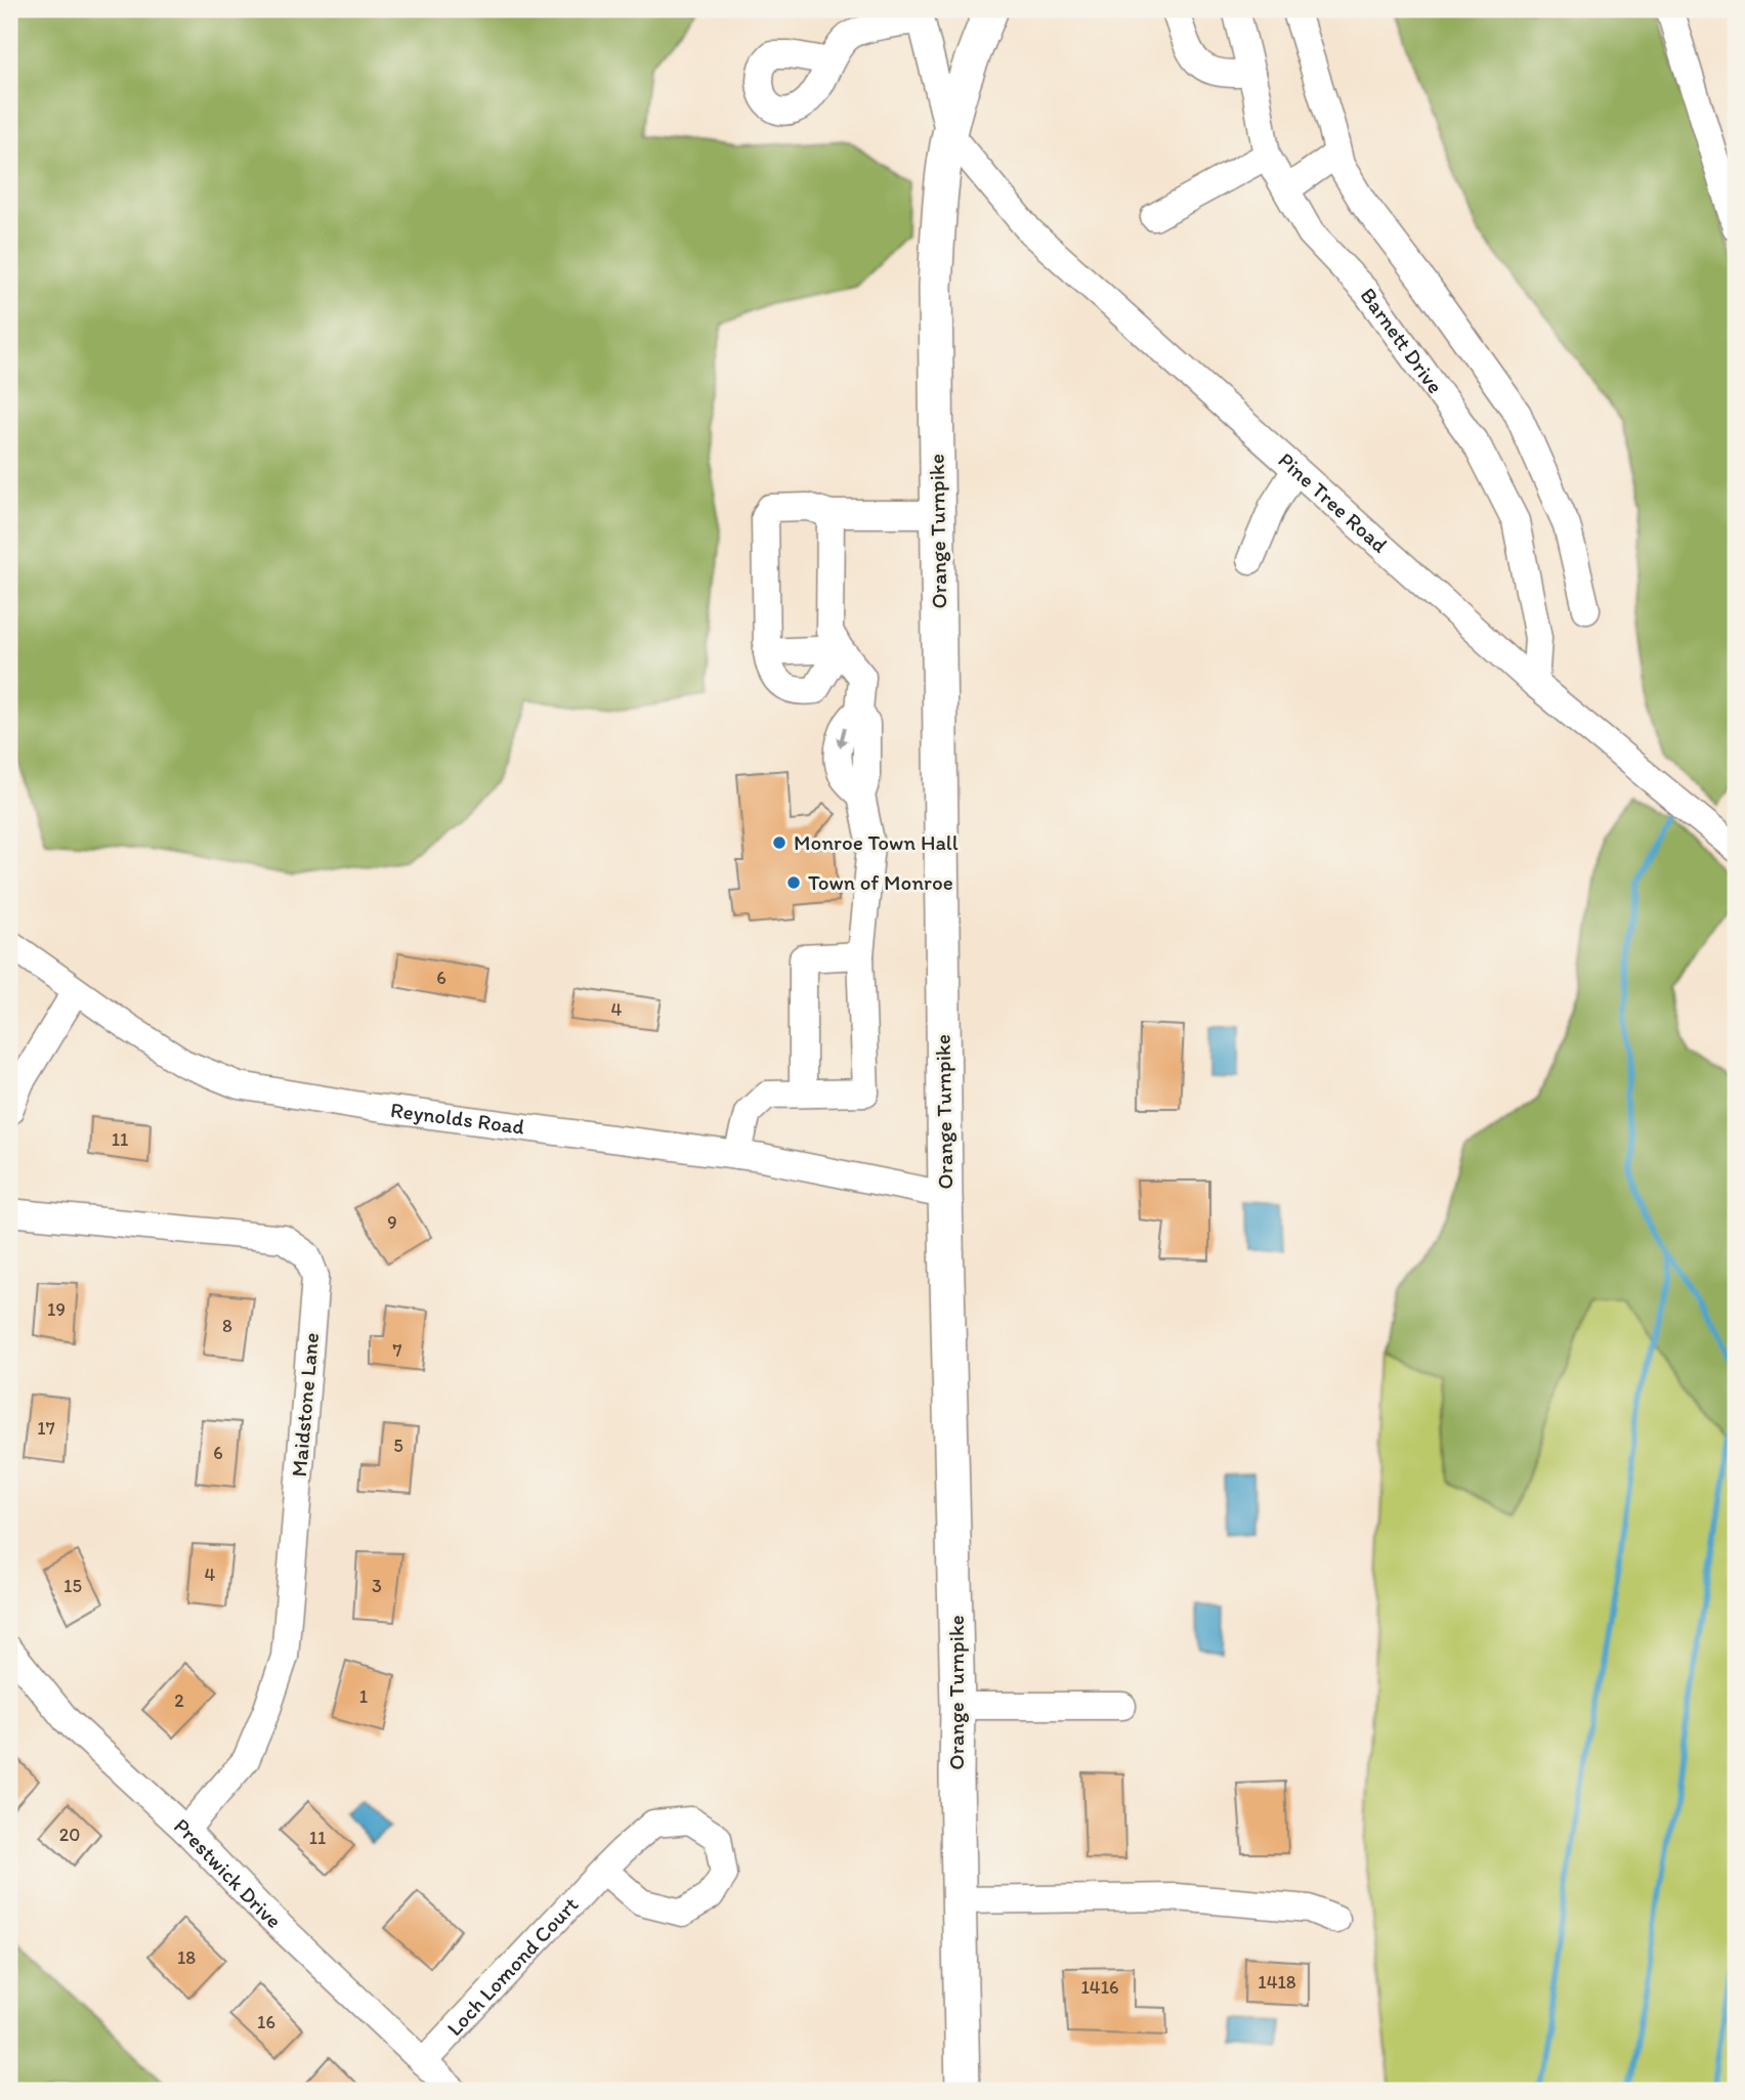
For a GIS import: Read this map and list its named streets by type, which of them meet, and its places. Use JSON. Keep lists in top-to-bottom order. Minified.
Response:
{"streets":{"main road":["Orange Turnpike"],"street":["Barnett Drive","Pine Tree Road","Reynolds Road","Maidstone Lane","Prestwick Drive","Loch Lomond Court"]},"crossings":[["Barnett Drive","Pine Tree Road"],["Pine Tree Road","Orange Turnpike"],["Orange Turnpike","Reynolds Road"],["Maidstone Lane","Prestwick Drive"],["Prestwick Drive","Loch Lomond Court"]],"places":["Monroe Town Hall","Town of Monroe"],"house_numbers":["6","4","11","9","19","8","7","17","5","6","4","15","3","1","2","20","11","18","1418","1416","16"]}
